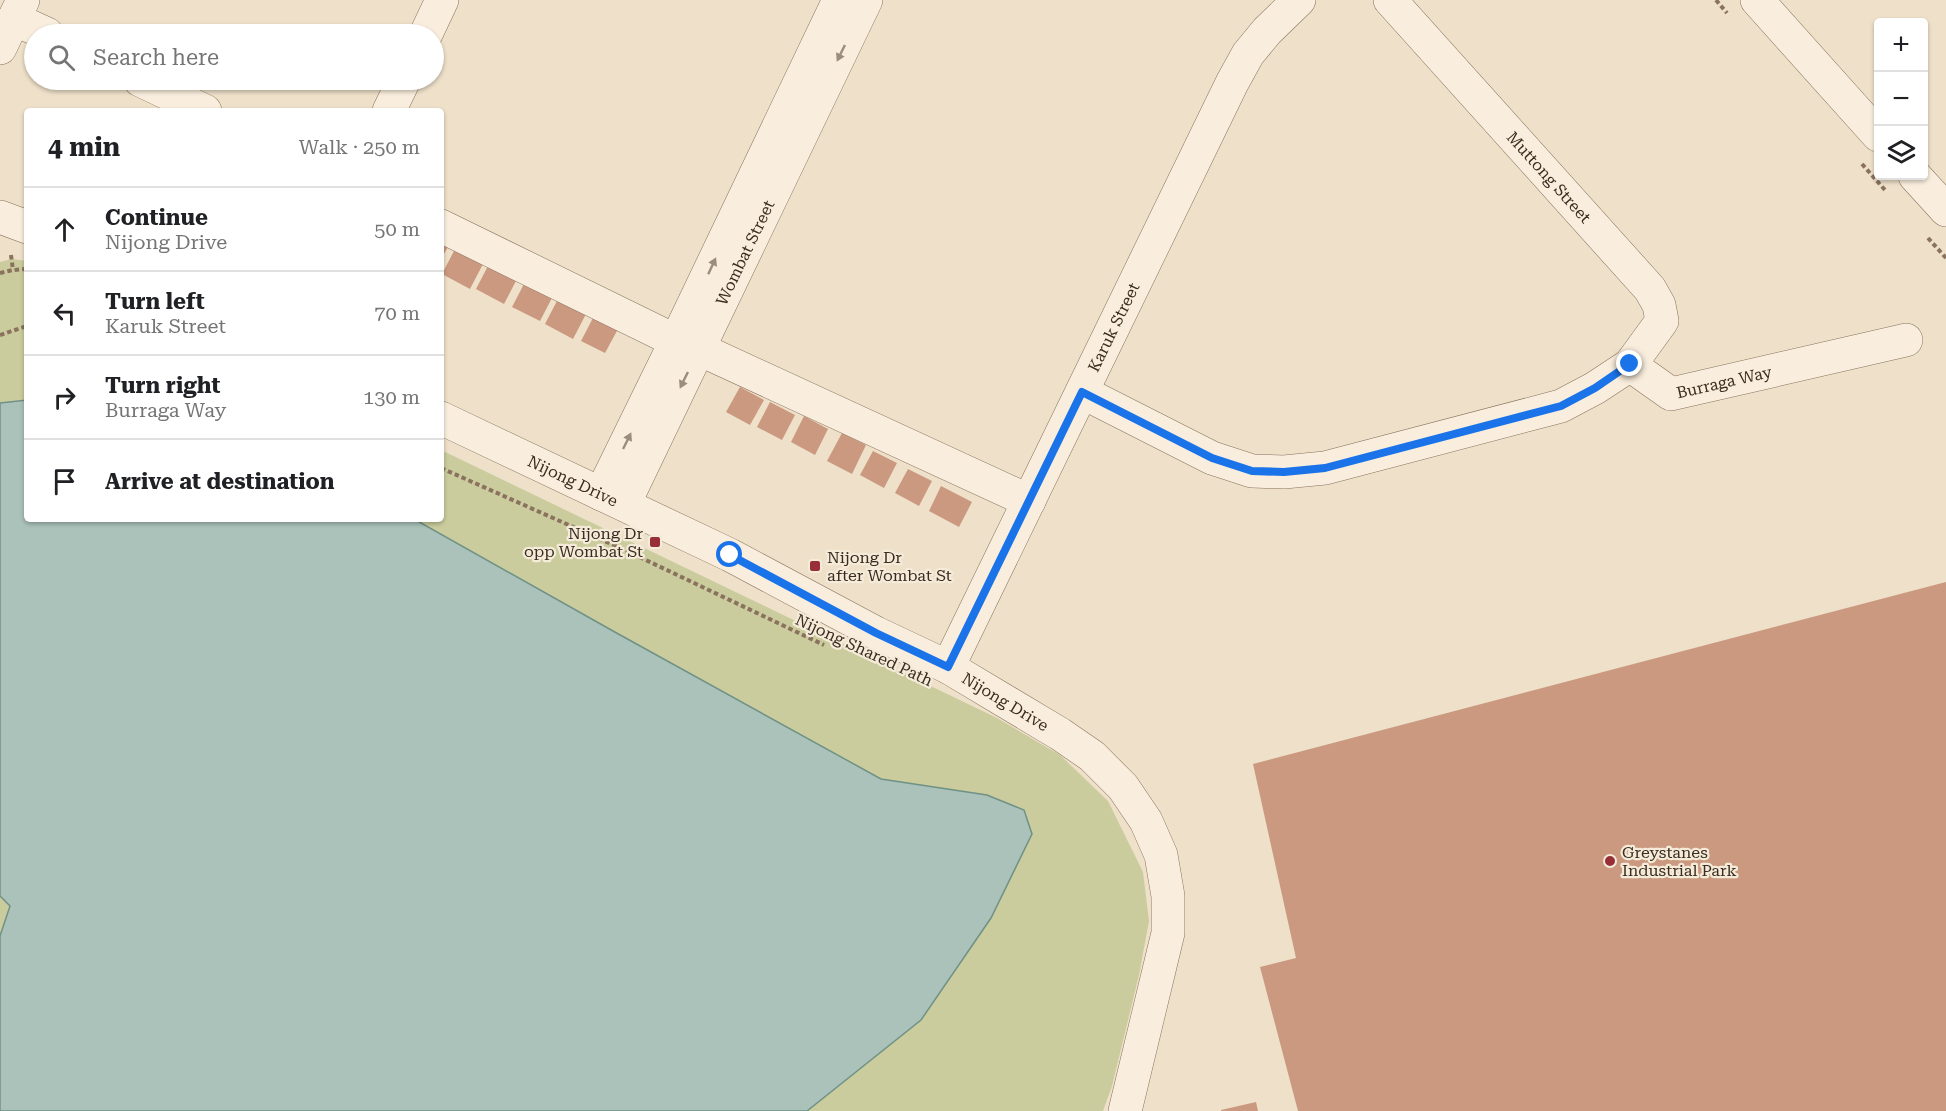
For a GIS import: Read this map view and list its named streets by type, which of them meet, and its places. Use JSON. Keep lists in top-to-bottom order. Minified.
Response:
{"streets":{"street":["Muttong Street","Wombat Street","Karuk Street","Burraga Way","Nijong Drive"],"path":["Nijong Shared Path"]},"crossings":[["Muttong Street","Burraga Way"],["Wombat Street","Nijong Drive"],["Karuk Street","Nijong Drive"]],"places":{"transit":["Nijong Dr opp Wombat St","Nijong Dr after Wombat St"],"other":["Greystanes Industrial Park"]},"page":{"map_buttons":["+","−"],"search":"Search here","heading":["4 min","Walk · 250 m"],"list":[["Continue","Nijong Drive","50 m"],["Turn left","Karuk Street","70 m"],["Turn right","Burraga Way","130 m"],"Arrive at destination"]}}
